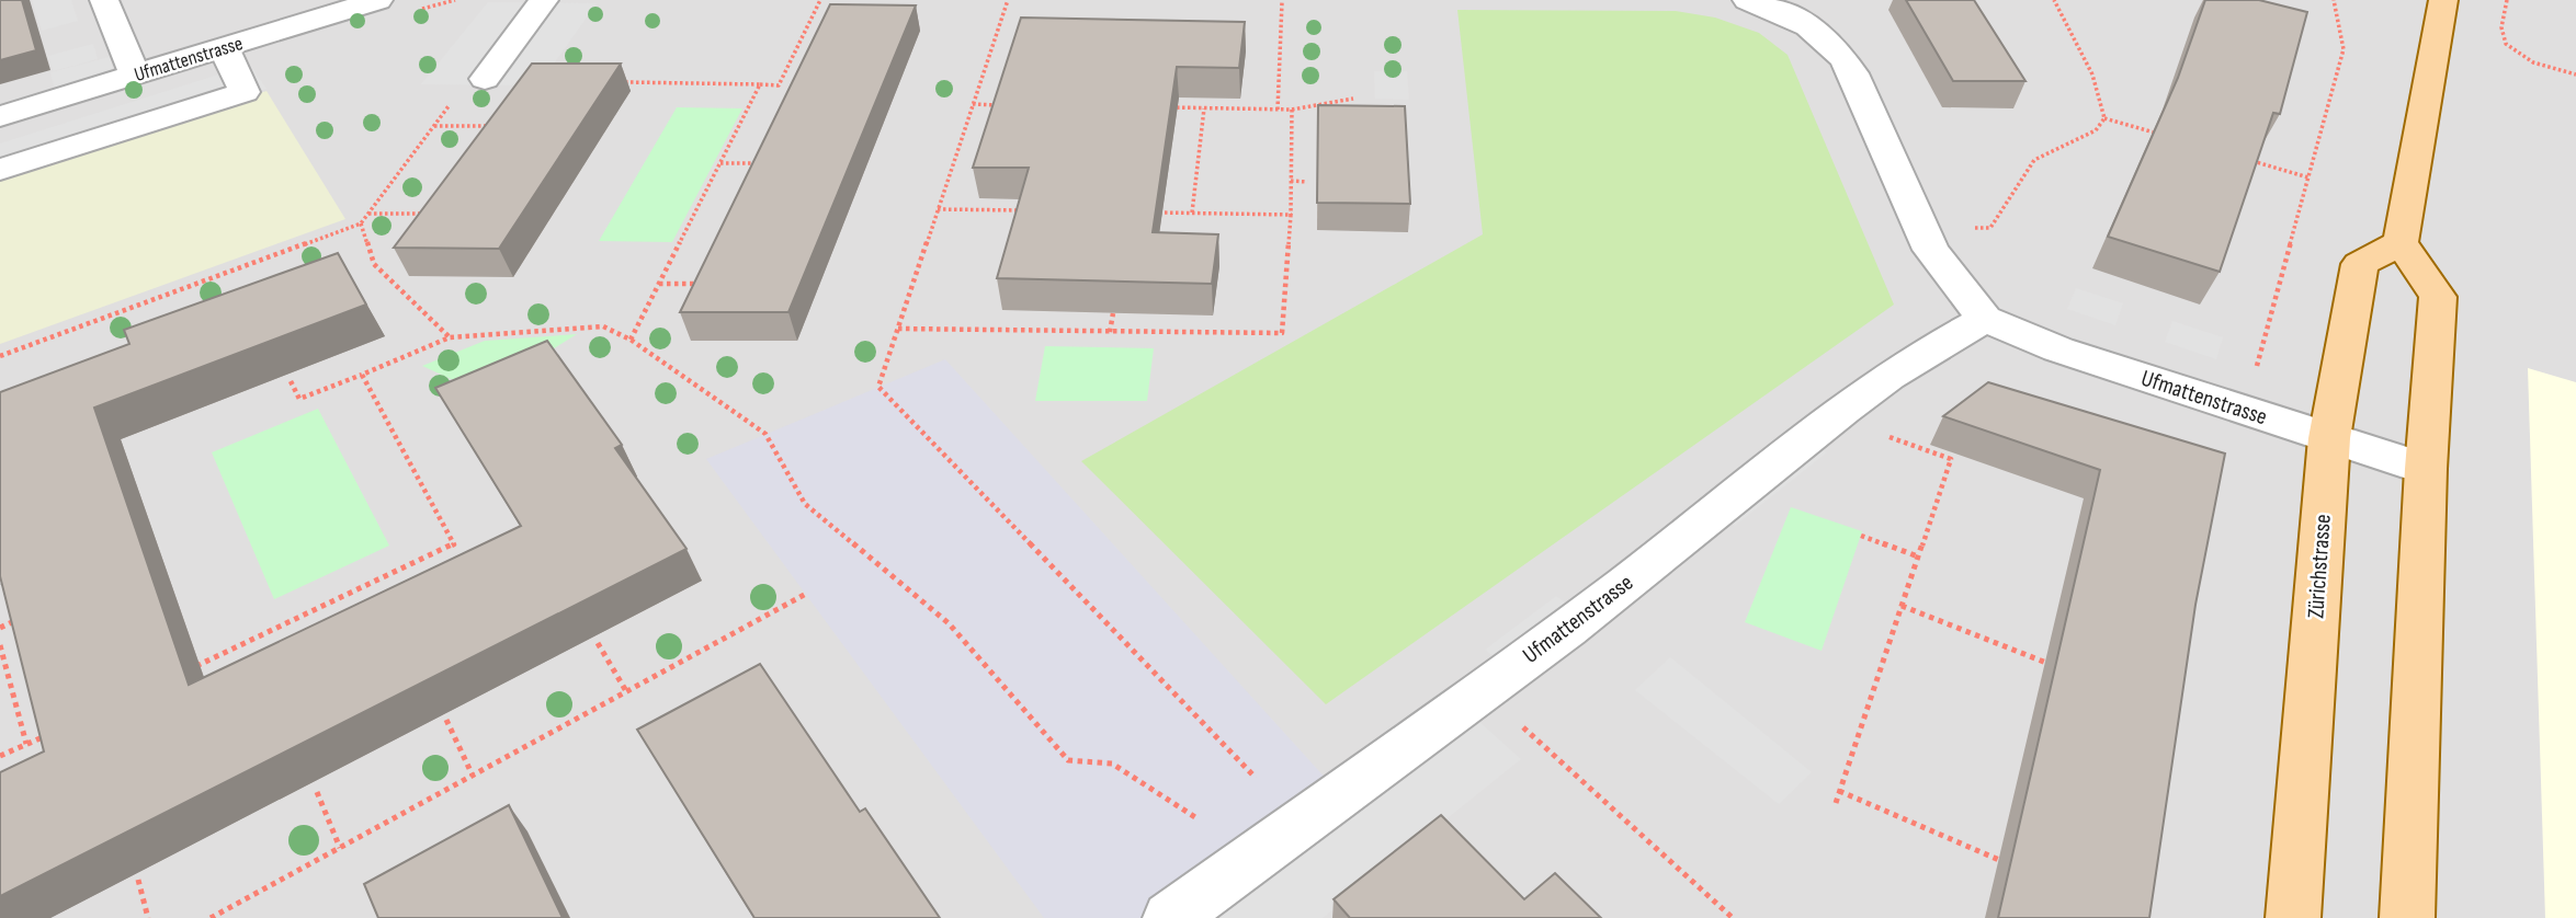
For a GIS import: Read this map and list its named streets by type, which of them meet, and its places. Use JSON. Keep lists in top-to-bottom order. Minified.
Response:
{"streets":{"main road":["Zürichstrasse"],"street":["Ufmattenstrasse"]},"crossings":[["Ufmattenstrasse","Zürichstrasse"]]}
